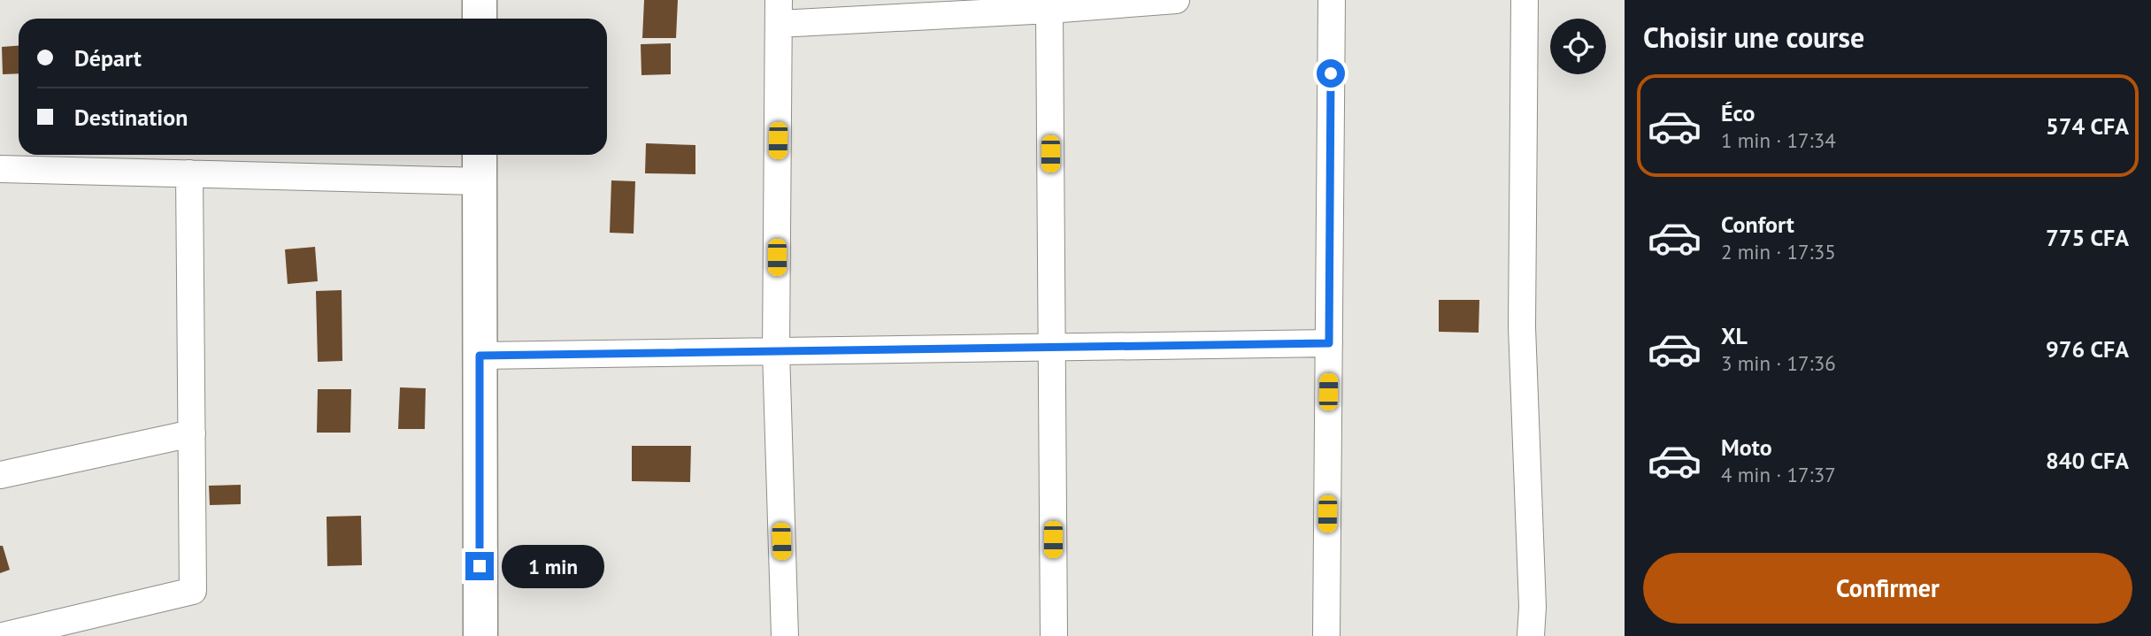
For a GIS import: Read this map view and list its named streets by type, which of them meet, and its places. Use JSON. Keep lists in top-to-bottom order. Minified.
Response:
{"page":{"heading":"Choisir une course","banner":["Départ","Destination"],"list":[{"name":"Éco","note":"1 min · 17:34","value":"574 CFA"},{"name":"Confort","note":"2 min · 17:35","value":"775 CFA"},{"name":"XL","note":"3 min · 17:36","value":"976 CFA"},{"name":"Moto","note":"4 min · 17:37","value":"840 CFA"}],"buttons":"Confirmer","bubble":"1 min"}}
